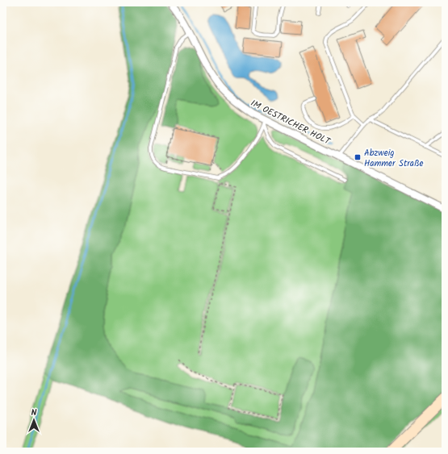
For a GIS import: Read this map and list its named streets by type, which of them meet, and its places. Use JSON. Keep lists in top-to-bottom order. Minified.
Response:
{"streets":{"street":["IM OESTRICHER HOLT"]},"places":{"transit":["Abzweig Hammer Straße"]},"north":"top"}
